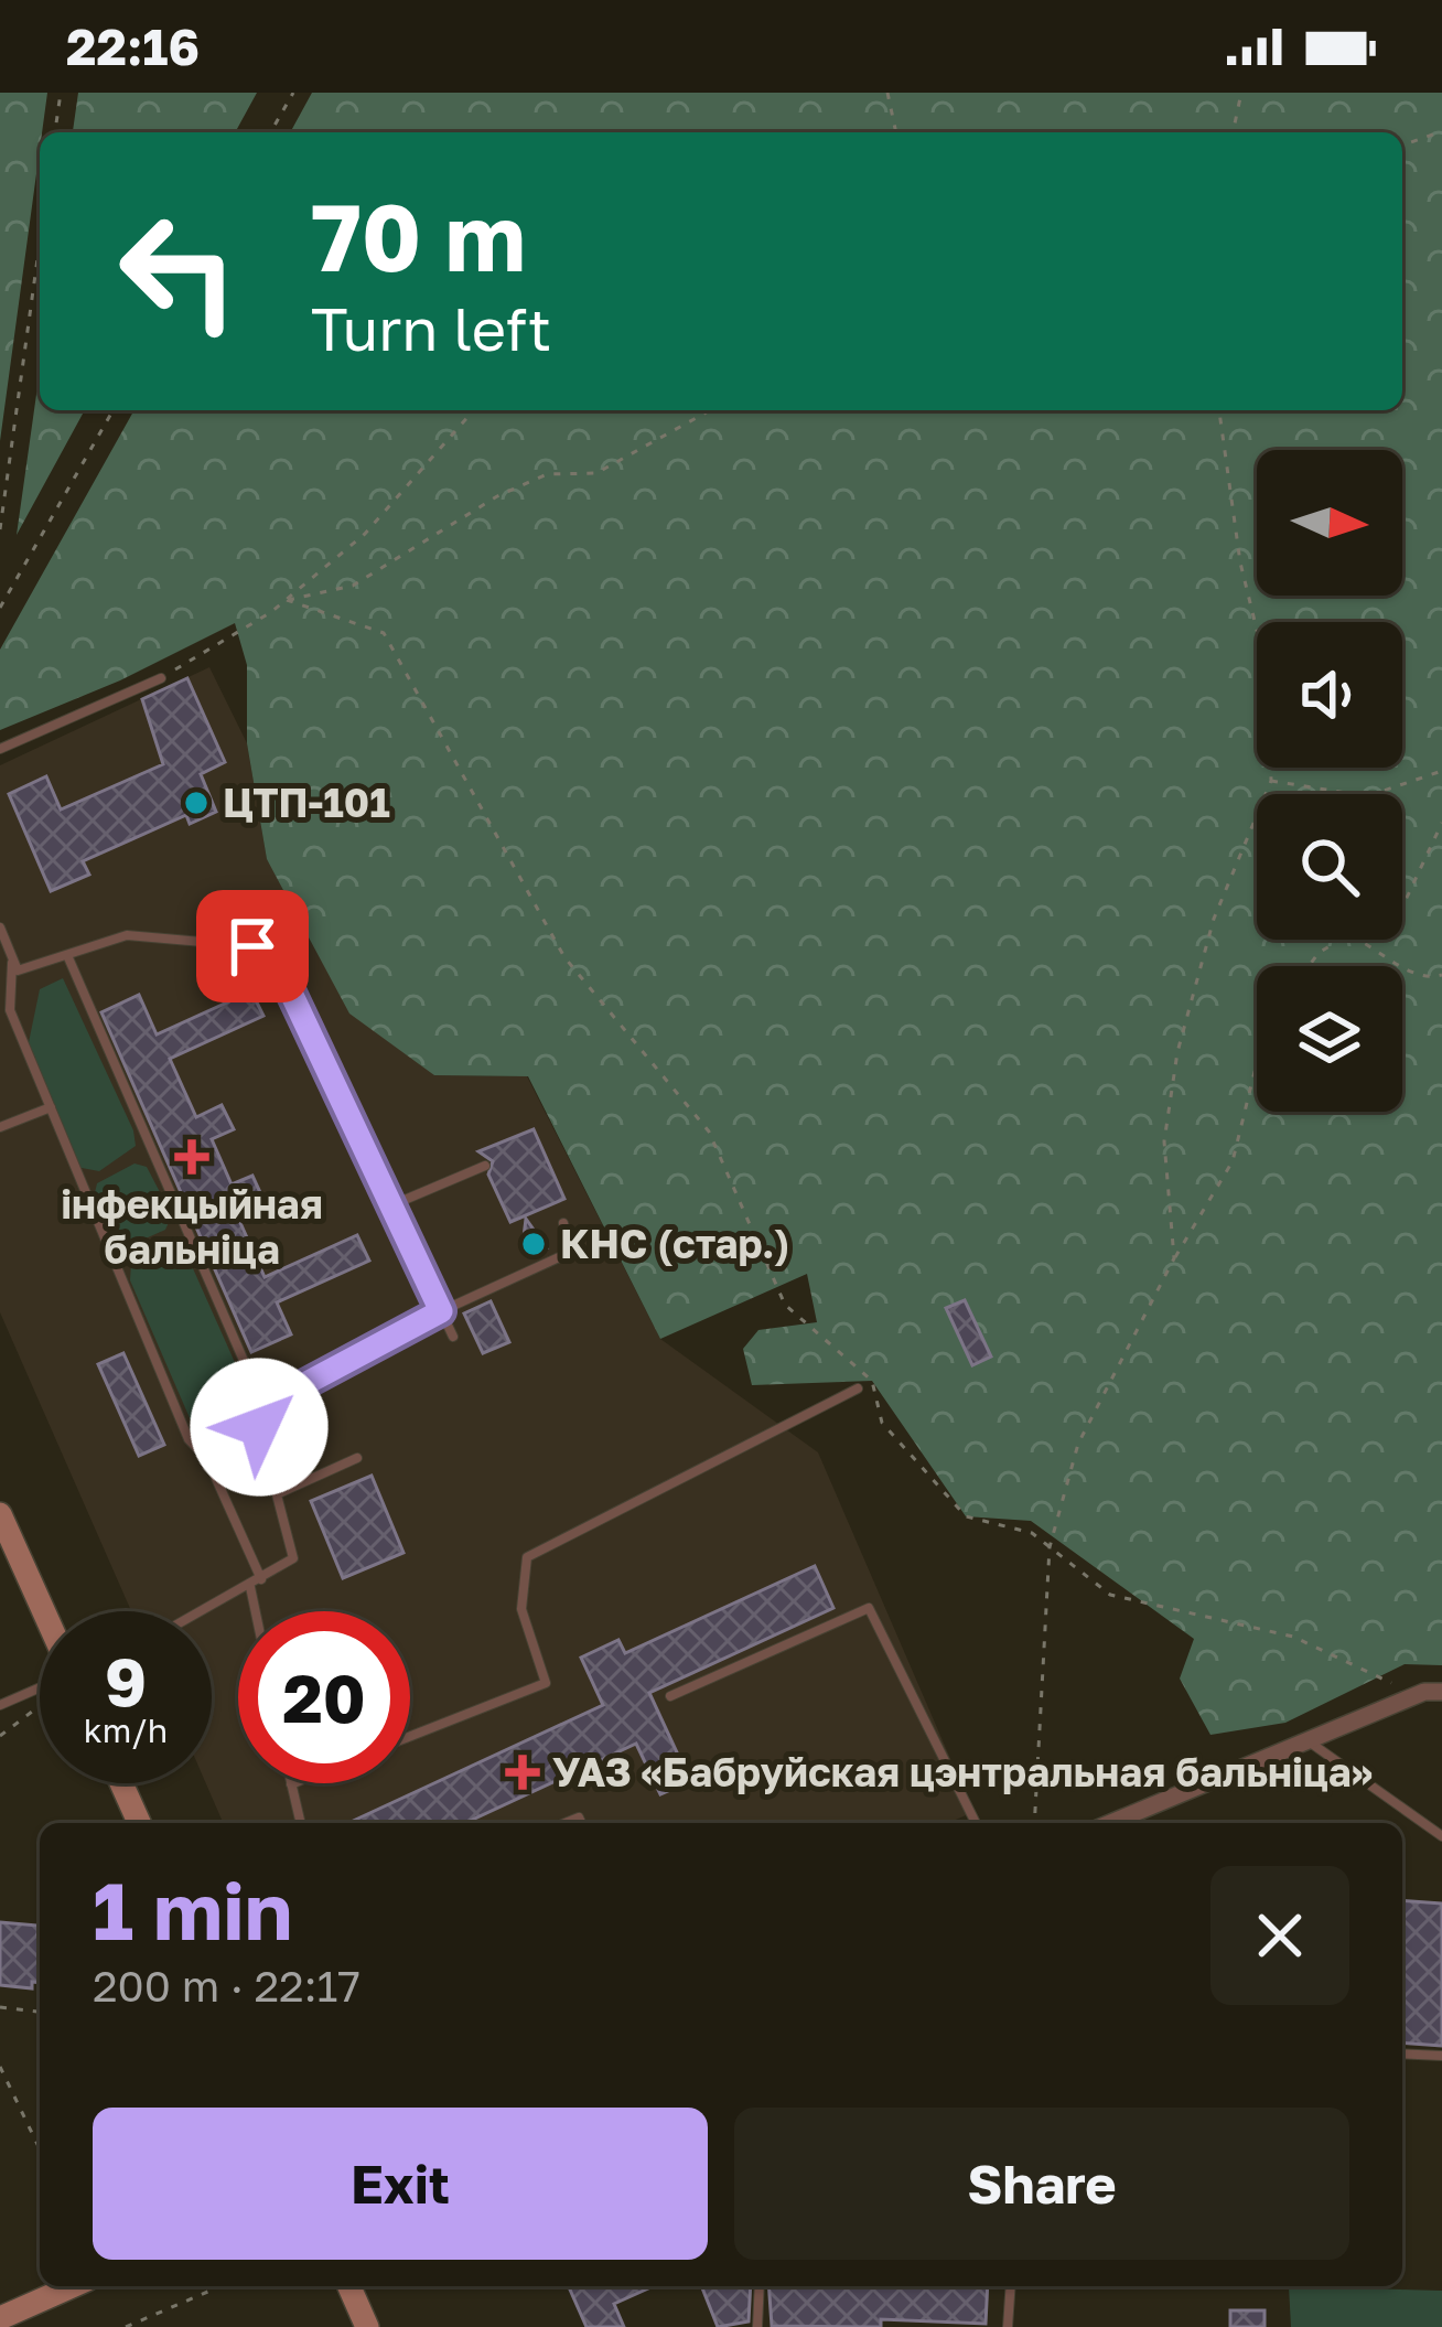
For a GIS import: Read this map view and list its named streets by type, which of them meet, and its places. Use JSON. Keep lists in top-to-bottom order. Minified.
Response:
{"places":{"other":["ЦТП-101","КНС (стар.)"],"health":["інфекцыйная бальніца","УАЗ «Бабруйская цэнтральная бальніца»"]},"north":"right","page":{"status":"22:16","turn":["70 m","Turn left"],"speed":"9 km/h","limit":"20","heading":["1 min","200 m · 22:17"],"buttons":["Exit","Share"]}}
